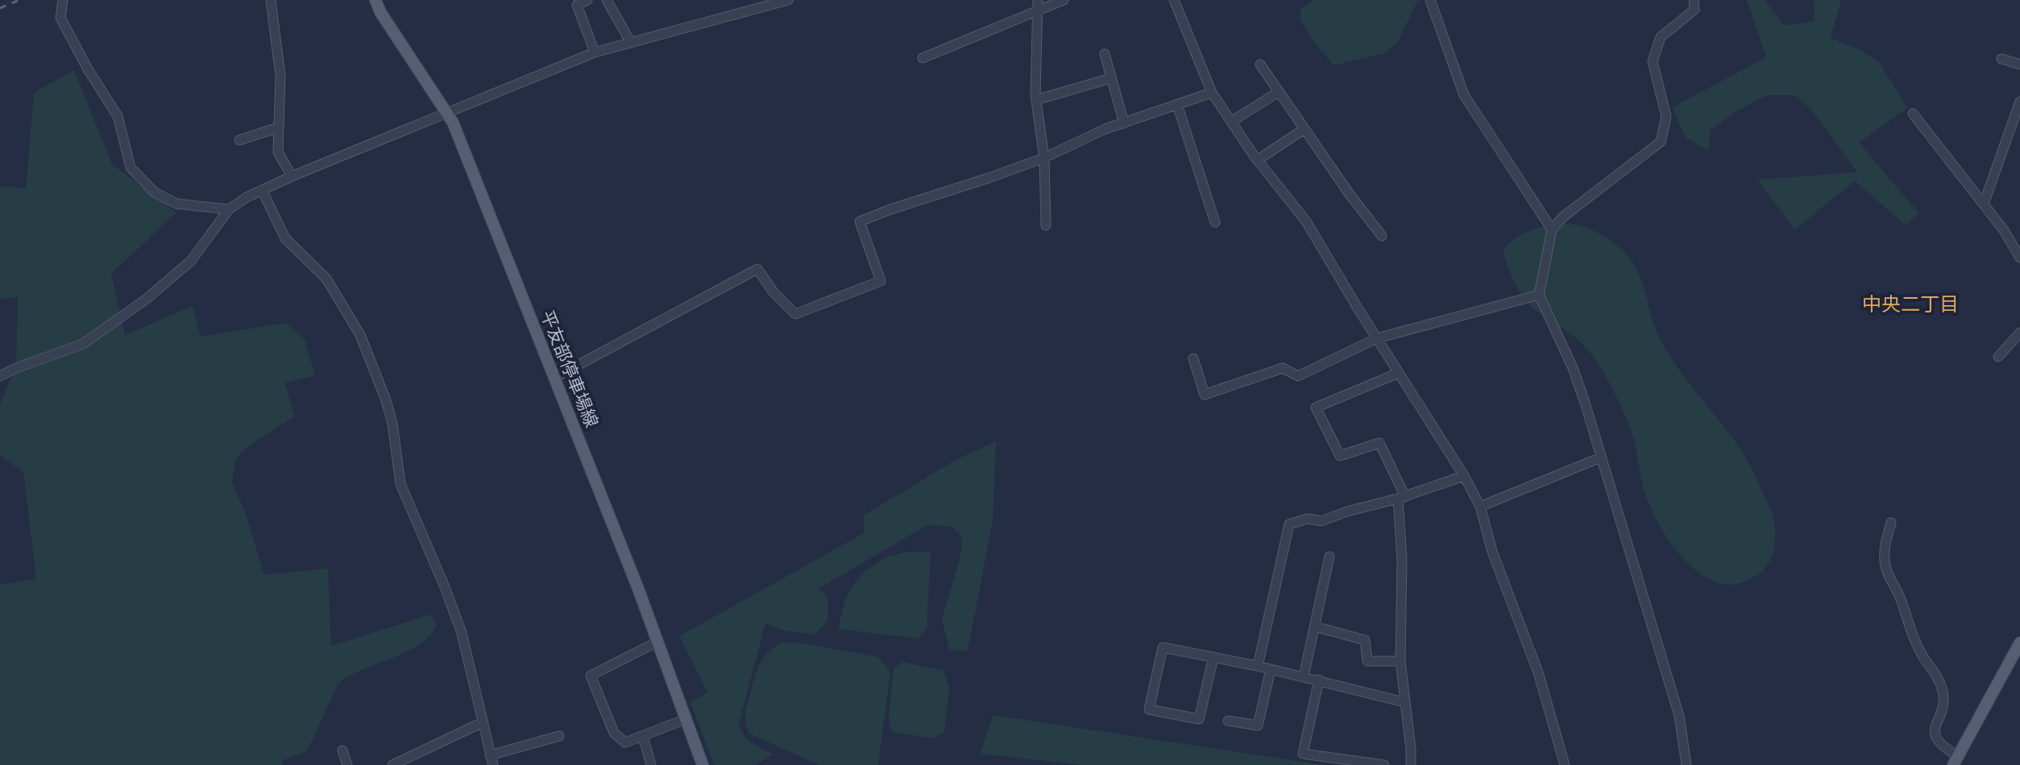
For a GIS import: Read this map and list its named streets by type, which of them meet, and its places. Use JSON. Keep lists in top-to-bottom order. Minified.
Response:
{"streets":{"main road":["平友部停車場線"]},"districts":["中央二丁目"]}
